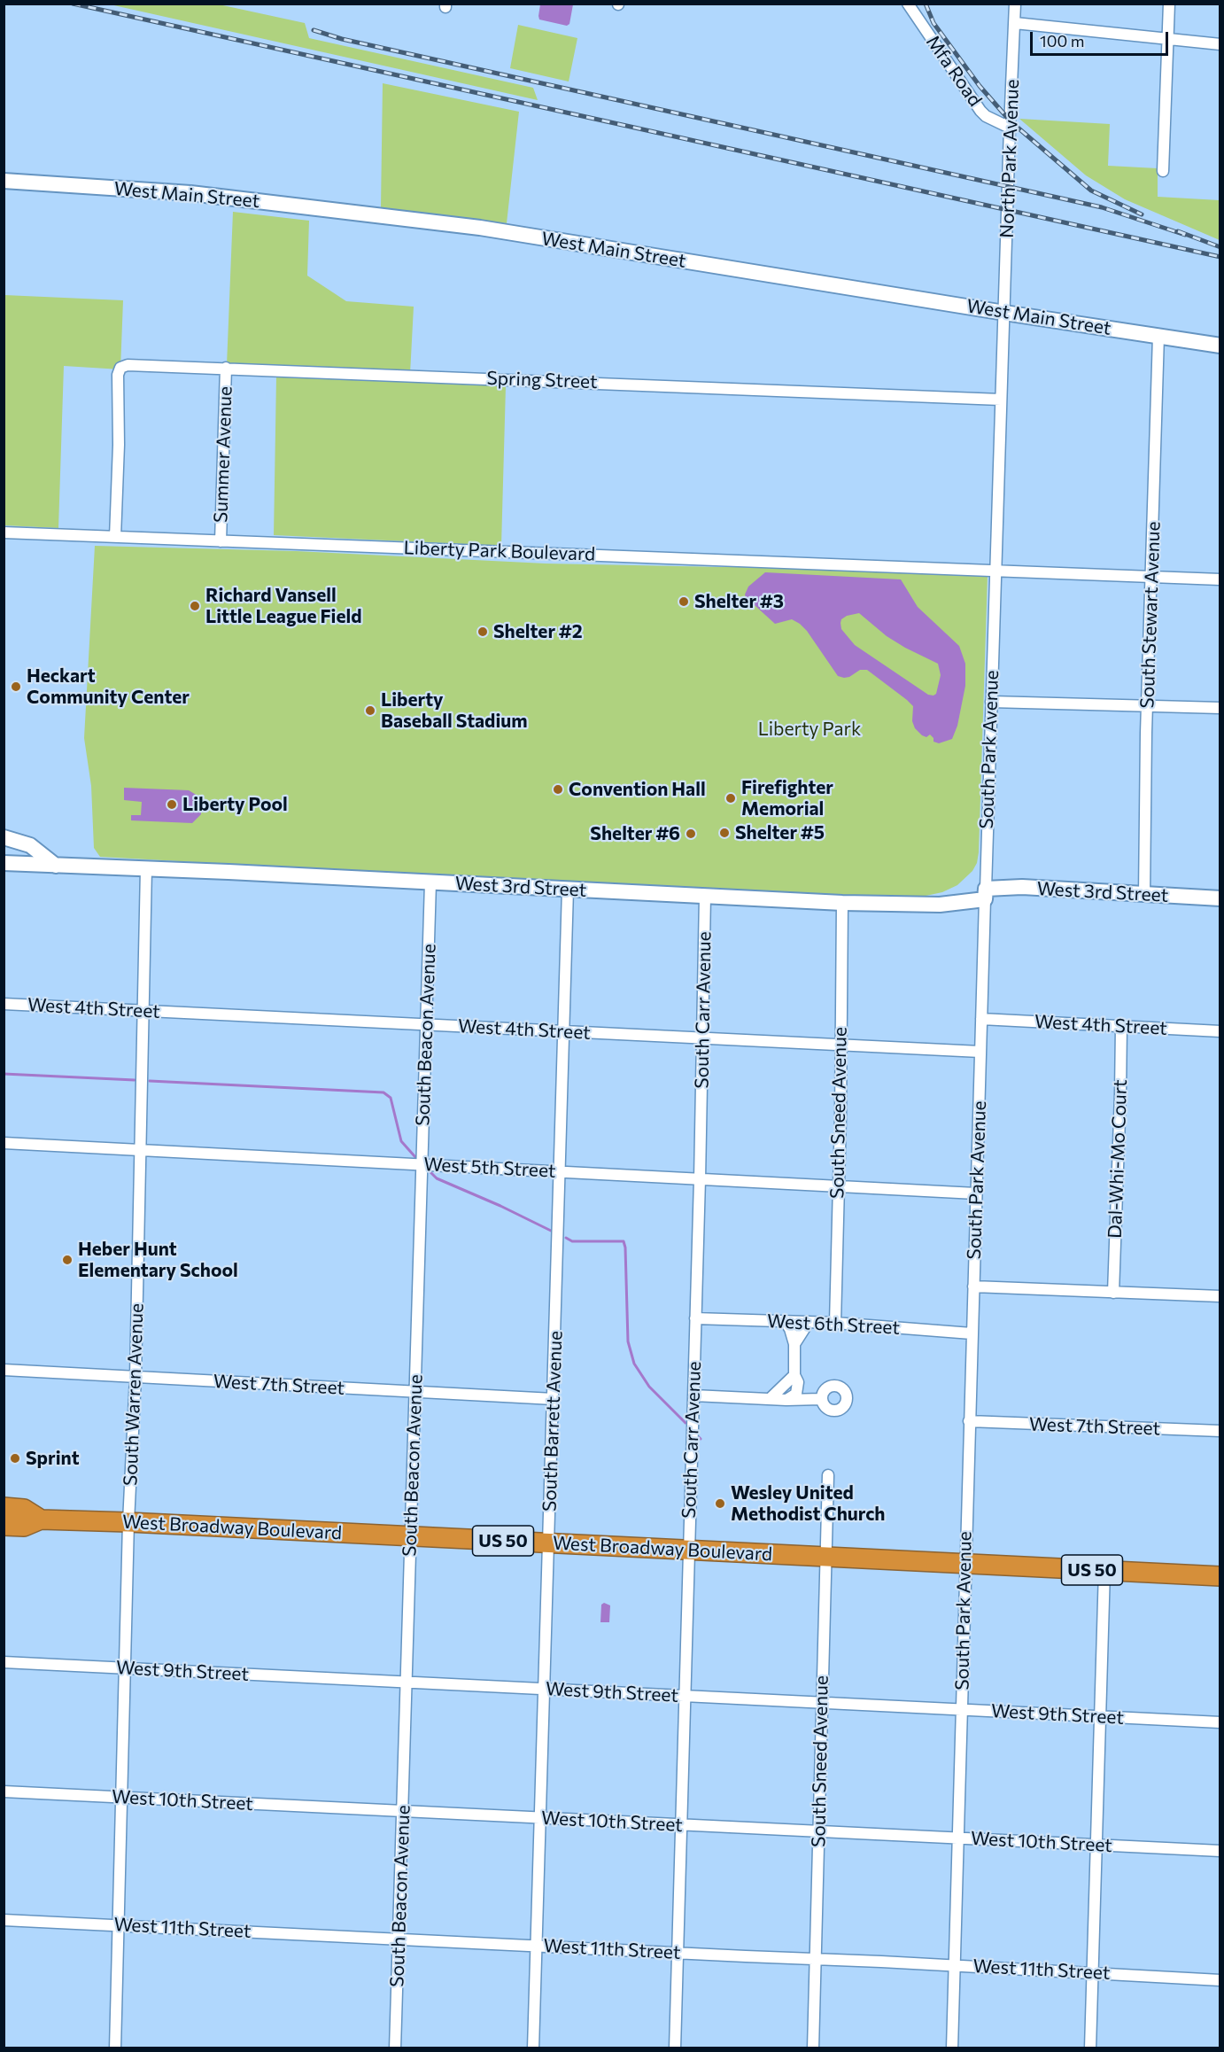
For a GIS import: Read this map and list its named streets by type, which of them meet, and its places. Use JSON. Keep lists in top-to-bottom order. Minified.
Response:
{"streets":{"highway":["West Broadway Boulevard","US 50"],"street":["Mfa Road","North Park Avenue","West Main Street","Spring Street","Summer Avenue","Liberty Park Boulevard","South Stewart Avenue","South Park Avenue","West 3rd Street","West 4th Street","South Carr Avenue","South Beacon Avenue","South Sneed Avenue","Dal-Whi-Mo Court","West 5th Street","West 6th Street","West 7th Street","South Warren Avenue","South Barrett Avenue","West 9th Street","West 10th Street","West 11th Street"]},"crossings":[["Mfa Road","North Park Avenue"],["North Park Avenue","West Main Street"],["North Park Avenue","South Park Avenue"],["West Main Street","South Stewart Avenue"],["West Main Street","South Park Avenue"],["Spring Street","Summer Avenue"],["Spring Street","Liberty Park Boulevard"],["Spring Street","South Park Avenue"],["Summer Avenue","Liberty Park Boulevard"],["Liberty Park Boulevard","South Stewart Avenue"],["Liberty Park Boulevard","South Park Avenue"],["South Stewart Avenue","West 3rd Street"],["South Park Avenue","West 3rd Street"],["South Park Avenue","West 4th Street"],["South Park Avenue","West 5th Street"],["South Park Avenue","West 6th Street"],["South Park Avenue","West 7th Street"],["South Park Avenue","West Broadway Boulevard"],["South Park Avenue","West 9th Street"],["South Park Avenue","West 10th Street"],["South Park Avenue","West 11th Street"],["West 3rd Street","South Carr Avenue"],["West 3rd Street","South Beacon Avenue"],["West 3rd Street","South Sneed Avenue"],["West 3rd Street","South Warren Avenue"],["West 3rd Street","South Barrett Avenue"],["West 4th Street","South Carr Avenue"],["West 4th Street","South Beacon Avenue"],["West 4th Street","South Sneed Avenue"],["West 4th Street","Dal-Whi-Mo Court"],["West 4th Street","South Warren Avenue"],["West 4th Street","South Barrett Avenue"],["South Carr Avenue","West 5th Street"],["South Carr Avenue","West 6th Street"],["South Carr Avenue","West Broadway Boulevard"],["South Carr Avenue","West 9th Street"],["South Carr Avenue","West 10th Street"],["South Carr Avenue","West 11th Street"],["South Beacon Avenue","West 5th Street"],["South Beacon Avenue","West 7th Street"],["South Beacon Avenue","West Broadway Boulevard"],["South Beacon Avenue","West 9th Street"],["South Beacon Avenue","West 10th Street"],["South Beacon Avenue","West 11th Street"],["South Sneed Avenue","West 5th Street"],["South Sneed Avenue","West 6th Street"],["South Sneed Avenue","West Broadway Boulevard"],["South Sneed Avenue","West 9th Street"],["South Sneed Avenue","West 10th Street"],["South Sneed Avenue","West 11th Street"],["West 5th Street","South Warren Avenue"],["West 5th Street","South Barrett Avenue"],["West 7th Street","South Warren Avenue"],["West 7th Street","South Barrett Avenue"],["South Warren Avenue","West Broadway Boulevard"],["South Warren Avenue","West 9th Street"],["South Warren Avenue","West 10th Street"],["South Warren Avenue","West 11th Street"],["South Barrett Avenue","West Broadway Boulevard"],["South Barrett Avenue","West 9th Street"],["South Barrett Avenue","West 10th Street"],["South Barrett Avenue","West 11th Street"]],"parks":["Liberty Park"],"places":["Shelter #3","Richard Vansell Little League Field","Shelter #2","Heckart Community Center","Liberty Baseball Stadium","Convention Hall","Firefighter Memorial","Liberty Pool","Shelter #5","Shelter #6","Heber Hunt Elementary School","Sprint","Wesley United Methodist Church"],"scale_bar":"100 m"}
